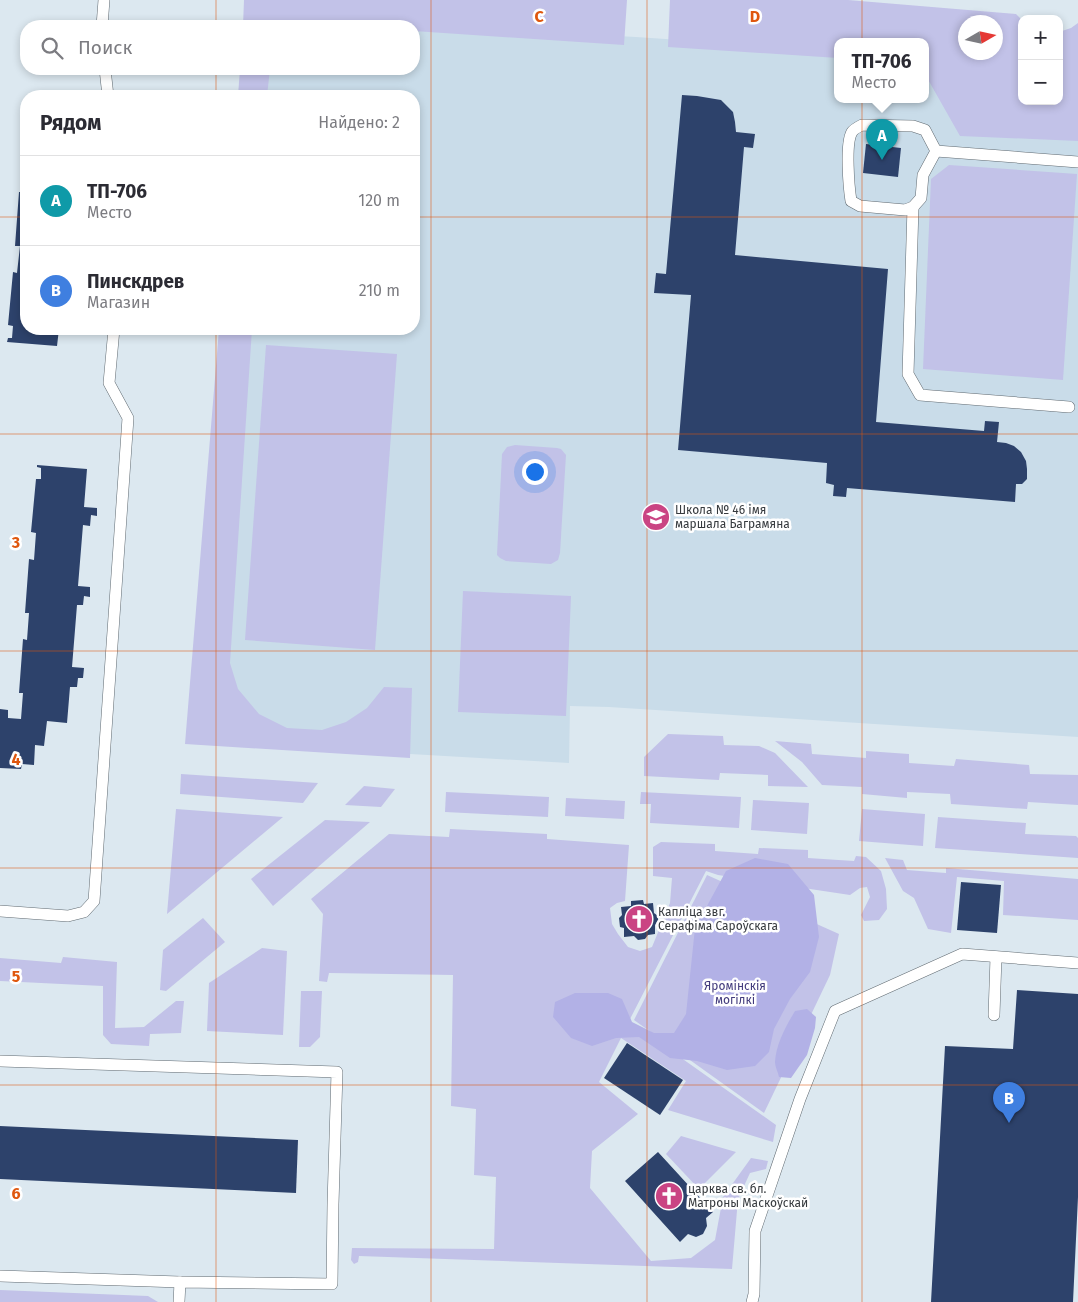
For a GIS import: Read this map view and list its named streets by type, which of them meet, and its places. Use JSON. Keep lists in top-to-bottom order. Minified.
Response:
{"parks":["Яромінскія могілкі"],"places":{"school or university":["Школа № 46 імя маршала Баграмяна"],"church":["Капліца звг. Серафіма Сароўскага","царква св. бл. Матроны Маскоўскай"]},"north":"right","page":{"map_buttons":["+","−"],"search":"Поиск","popup":["ТП-706","Место"],"heading":["Рядом","Найдено: 2"],"pins":["A","B"],"list":[{"mark":"A","name":"ТП-706","note":"Место","value":"120 m"},{"mark":"B","name":"Пинскдрев","note":"Магазин","value":"210 m"}]},"grid":{"columns":["C","D"],"rows":["3","4","5","6"]}}
